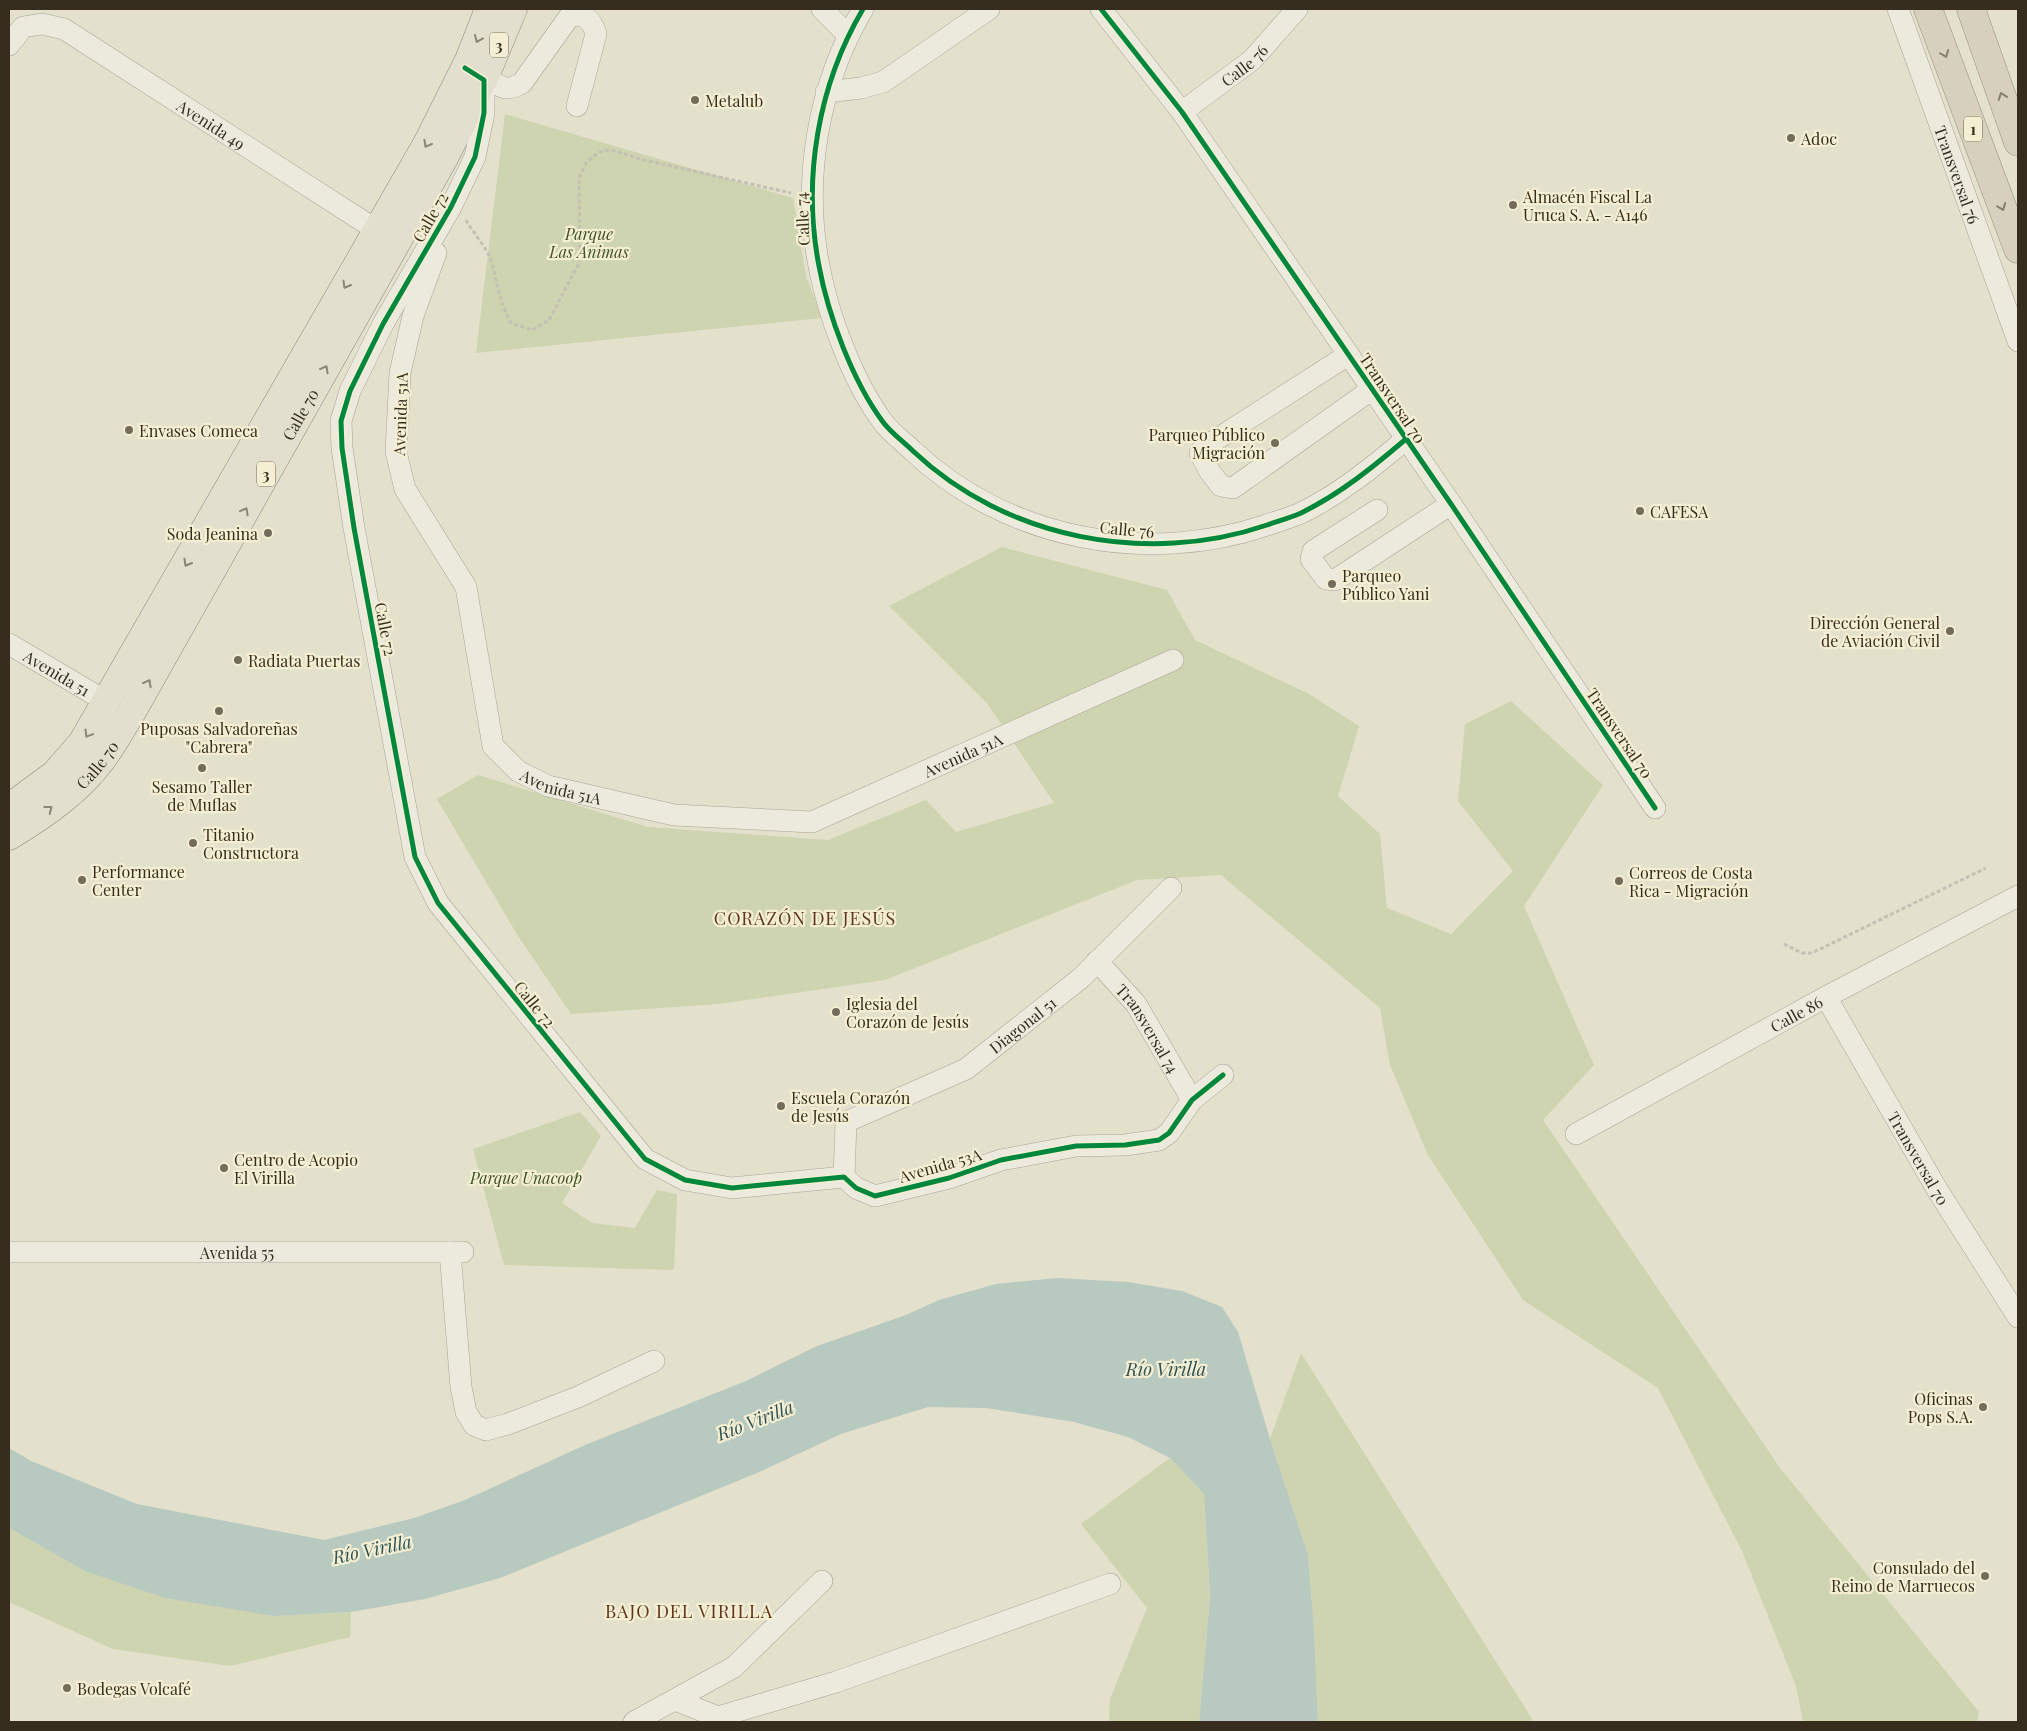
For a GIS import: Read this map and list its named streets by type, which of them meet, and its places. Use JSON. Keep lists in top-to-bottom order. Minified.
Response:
{"streets":{"highway":["1"],"main road":["3","Calle 70"],"street":["Calle 76","Avenida 49","Transversal 76","Calle 72","Calle 74","Transversal 70","Avenida 51A","Avenida 51","Calle 86","Diagonal 51","Transversal 74","Avenida 53A","Avenida 55"]},"crossings":[["Calle 76","Calle 74"],["Calle 76","Transversal 70"],["Avenida 49","Calle 70"],["Calle 72","Avenida 51A"],["Calle 72","Calle 70"],["Calle 72","Diagonal 51"],["Calle 72","Avenida 53A"],["Transversal 70","Calle 86"],["Calle 70","Avenida 51"],["Diagonal 51","Transversal 74"],["Diagonal 51","Avenida 53A"],["Transversal 74","Avenida 53A"]],"districts":["CORAZÓN DE JESÚS","BAJO DEL VIRILLA"],"water":["Río Virilla"],"parks":["Parque Las Ánimas","Parque Unacoop"],"places":["Metalub","Adoc","Almacén Fiscal La Uruca S. A. - A146","Envases Comeca","Parqueo Público Migración","CAFESA","Soda Jeanina","Parqueo Público Yani","Dirección General de Aviación Civil","Radiata Puertas","Puposas Salvadoreñas \"Cabrera\"","Sesamo Taller de Muflas","Titanio Constructora","Performance Center","Correos de Costa Rica - Migración","Iglesia del Corazón de Jesús","Escuela Corazón de Jesús","Centro de Acopio El Virilla","Oficinas Pops S.A.","Consulado del Reino de Marruecos","Bodegas Volcafé"]}
